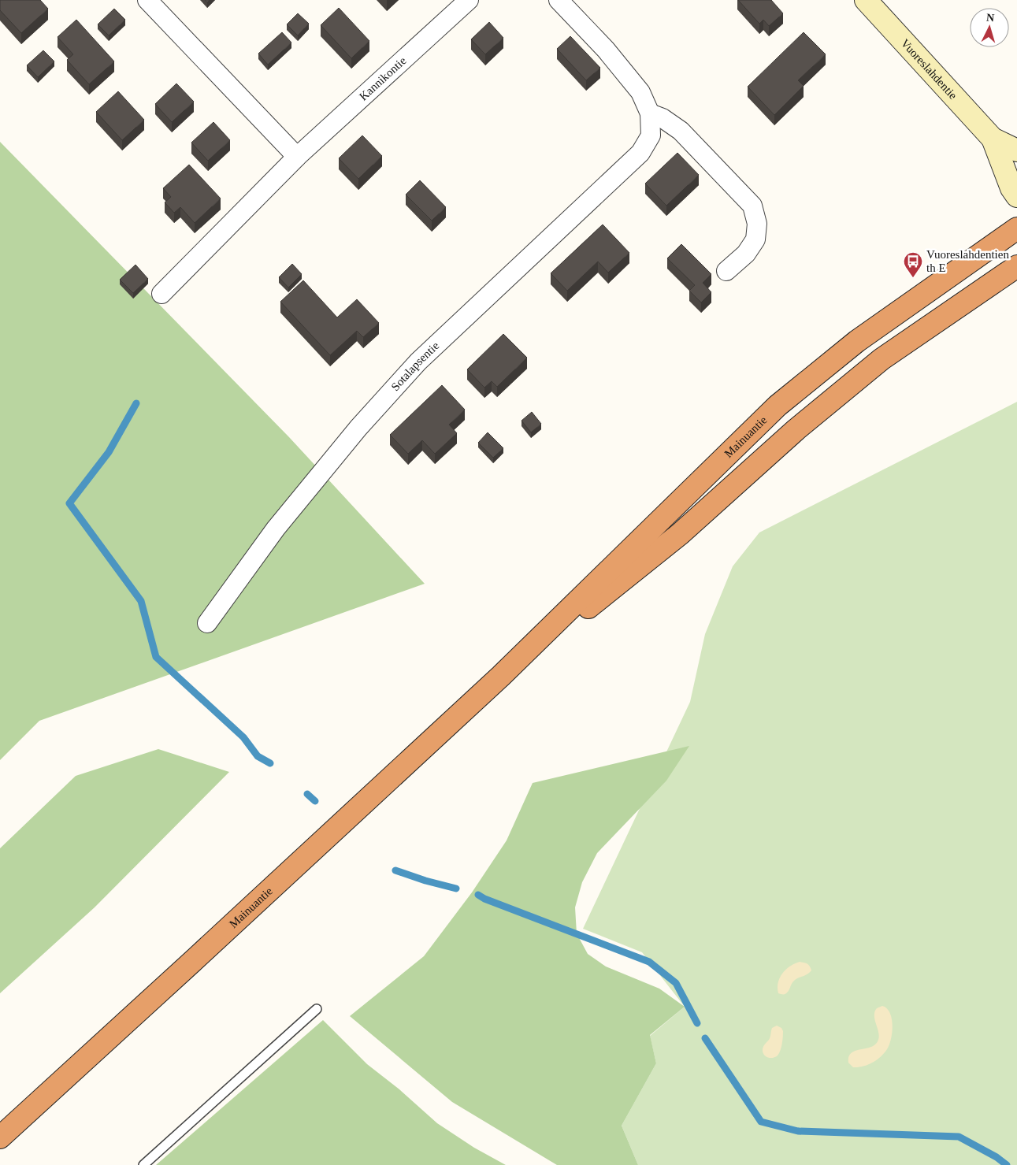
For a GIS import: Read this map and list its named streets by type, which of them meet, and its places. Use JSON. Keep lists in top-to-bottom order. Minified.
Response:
{"streets":{"highway":["Mainuantie"],"street":["Vuoreslahdentie","Kannikontie","Sotalapsentie"]},"places":{"bus stop":["Vuoreslahdentien th E"]},"north":"top"}
